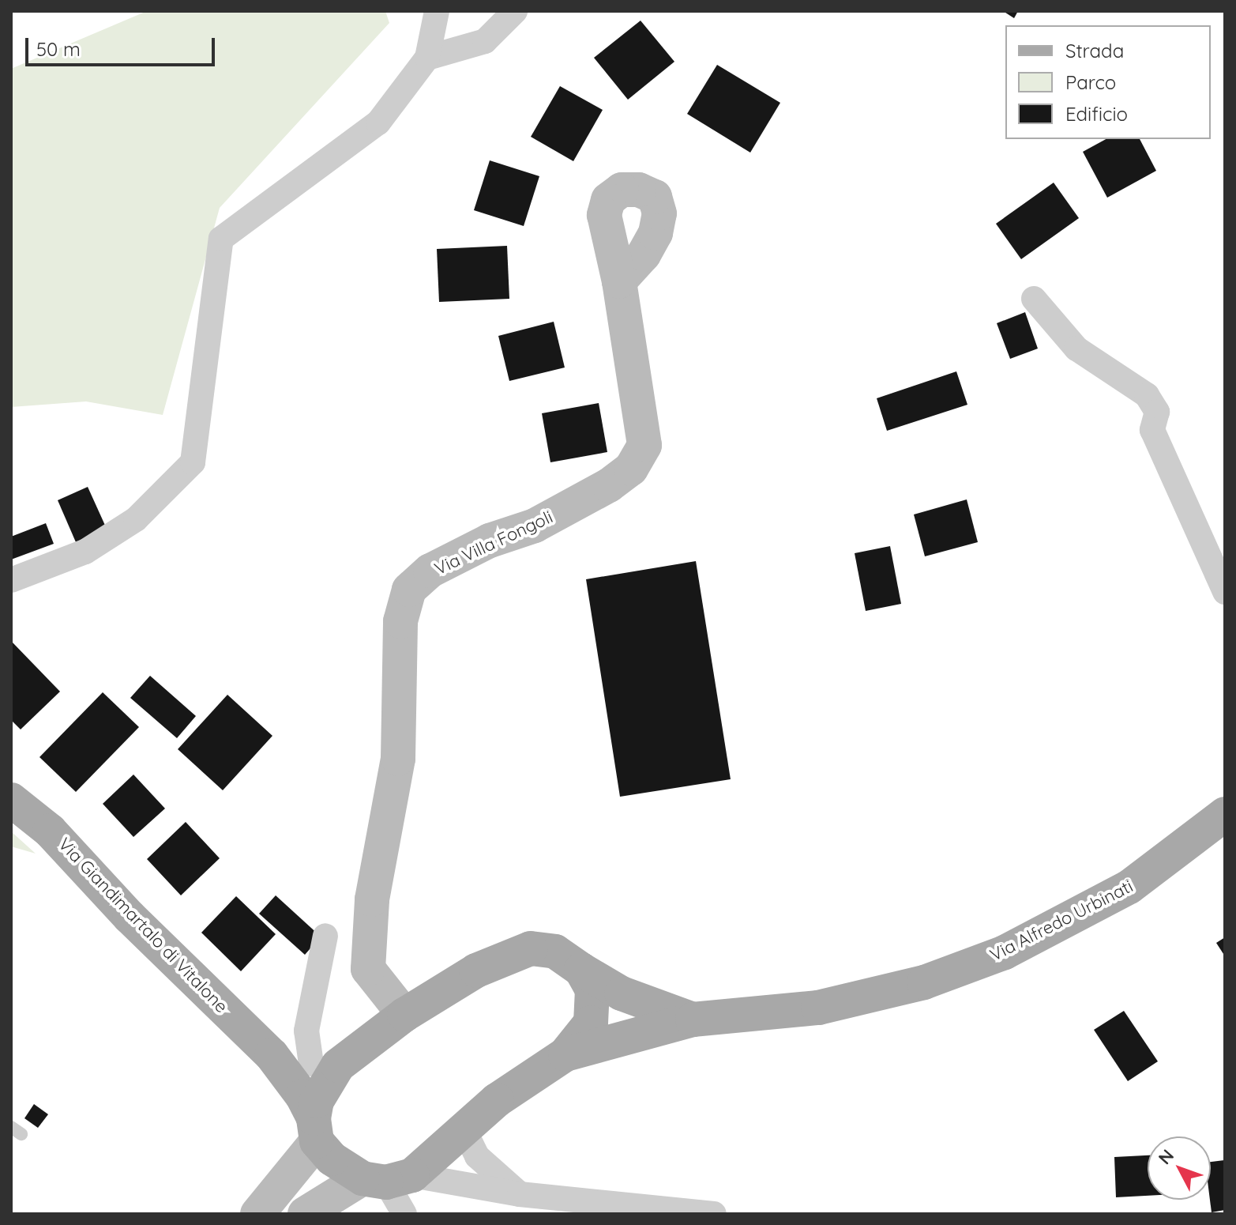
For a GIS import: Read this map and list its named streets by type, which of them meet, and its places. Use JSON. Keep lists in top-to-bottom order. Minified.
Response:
{"streets":{"main road":["Via Villa Fongoli","Via Alfredo Urbinati","Via Giandimartalo di Vitalone"]},"crossings":[["Via Villa Fongoli","Via Alfredo Urbinati"]],"legend":["Strada","Parco","Edificio"],"scale_bar":"50 m","north":"top left"}
